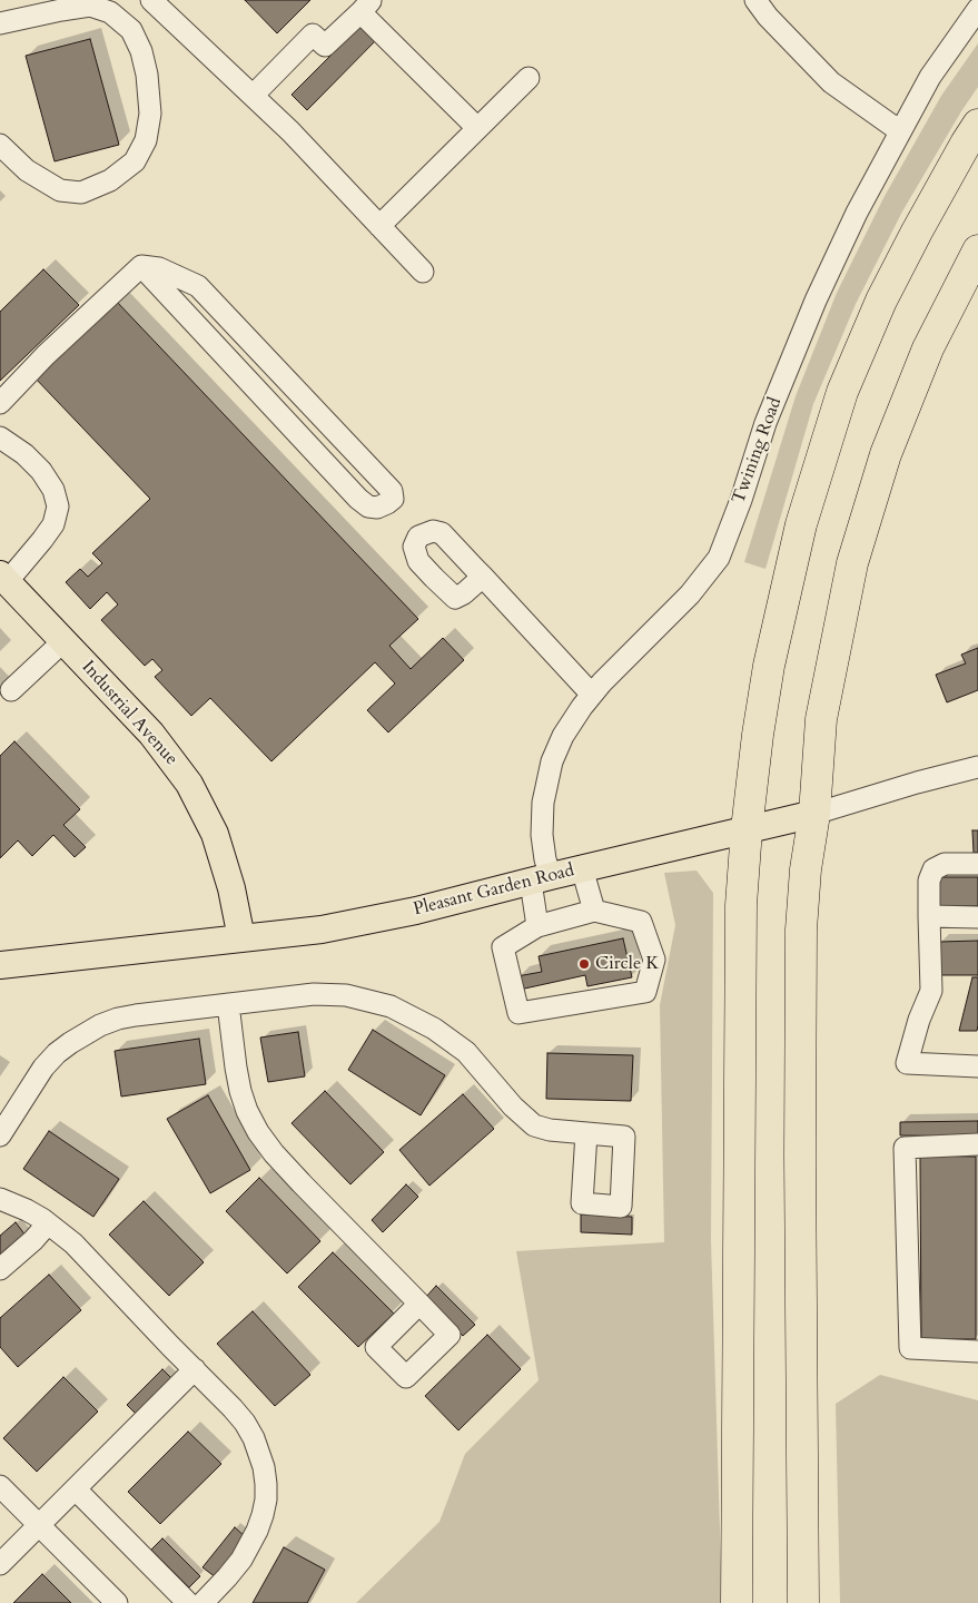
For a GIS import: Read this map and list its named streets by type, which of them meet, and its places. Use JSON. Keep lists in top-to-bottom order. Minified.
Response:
{"streets":{"main road":["Industrial Avenue","Pleasant Garden Road"],"street":["Twining Road"]},"crossings":[["Twining Road","Pleasant Garden Road"],["Industrial Avenue","Pleasant Garden Road"]],"places":["Circle K"]}
